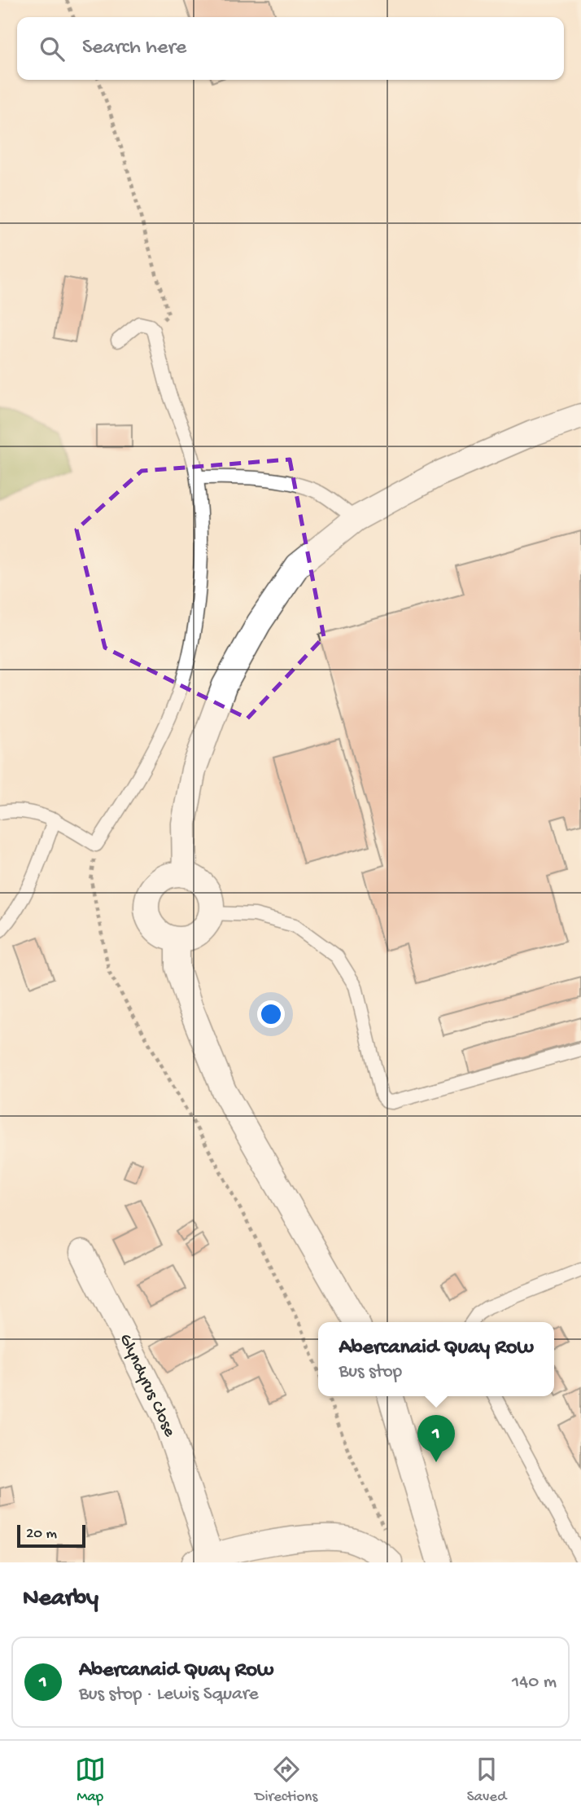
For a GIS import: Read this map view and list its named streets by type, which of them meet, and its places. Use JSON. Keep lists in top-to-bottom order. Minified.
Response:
{"streets":{"street":["Glyndyrus Close"]},"scale_bar":"20 m","page":{"search":"Search here","popup":["Abercanaid Quay Row","Bus stop"],"pins":"1","scale":"20 m","heading":"Nearby","list":[{"mark":"1","name":"Abercanaid Quay Row","note":"Bus stop · Lewis Square","value":"140 m"}],"nav":["Map","Directions","Saved"]}}
